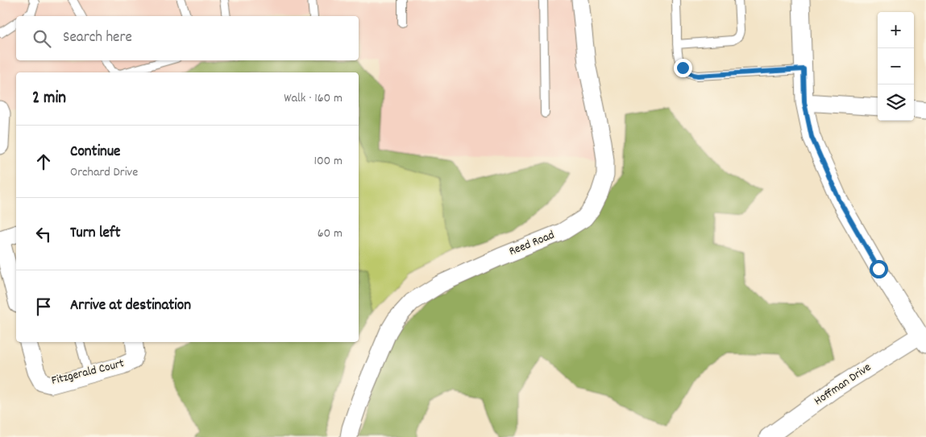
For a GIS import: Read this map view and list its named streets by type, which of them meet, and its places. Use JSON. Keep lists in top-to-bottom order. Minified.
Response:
{"streets":{"street":["Reed Road","Fitzgerald Court","Hoffman Drive"]},"page":{"map_buttons":["+","−"],"search":"Search here","heading":["2 min","Walk · 160 m"],"list":[["Continue","Orchard Drive","100 m"],["Turn left","60 m"],"Arrive at destination"]}}
